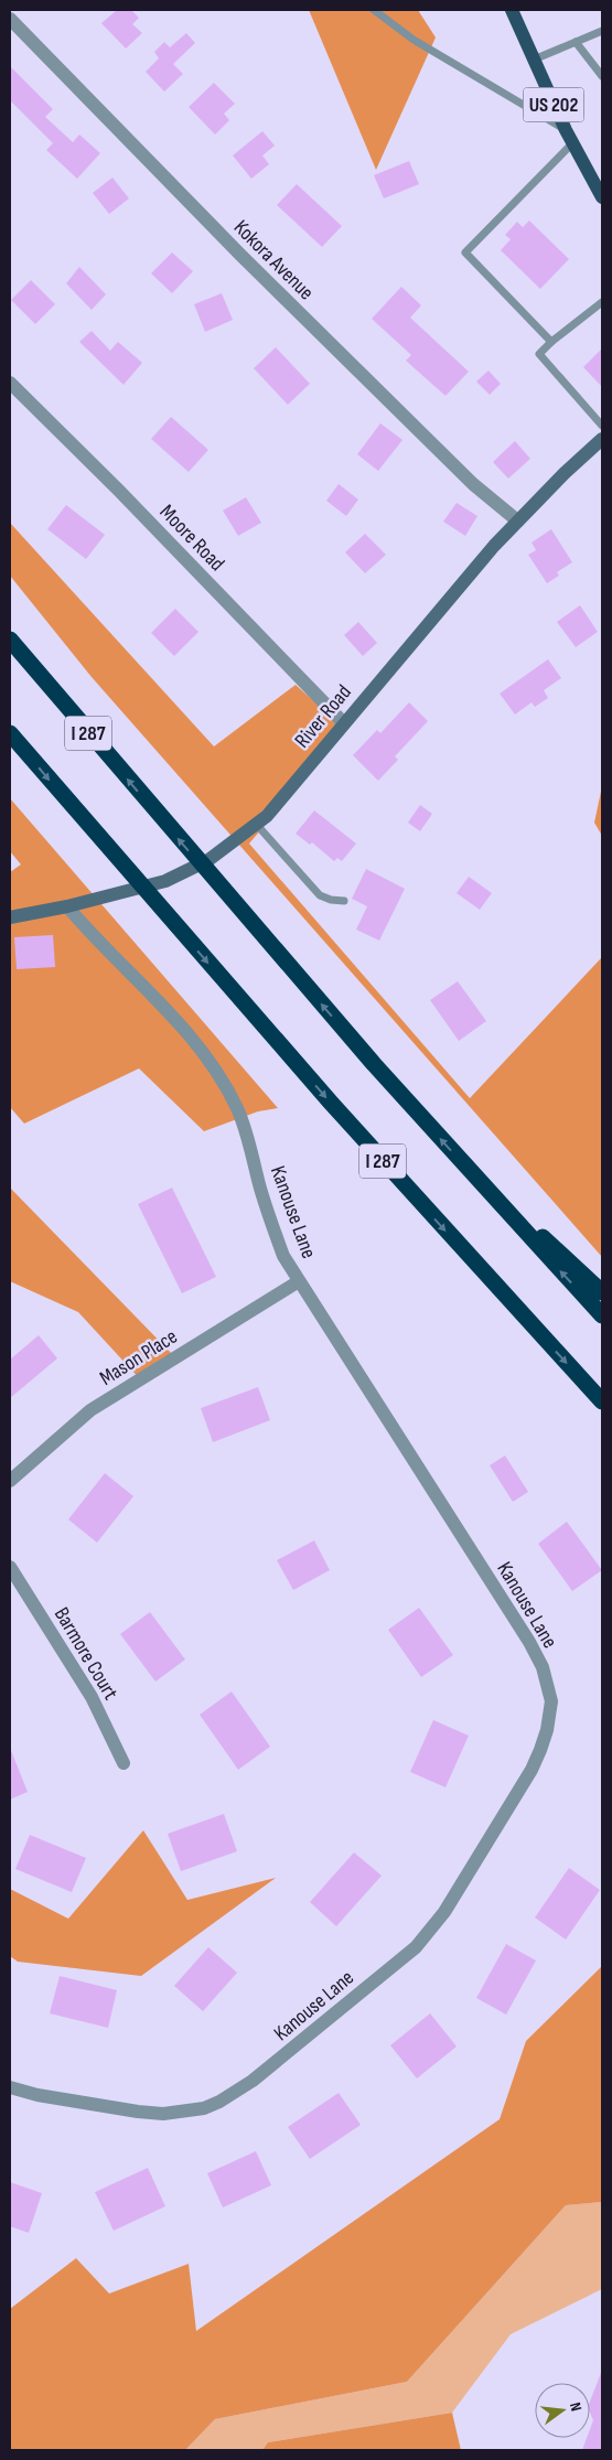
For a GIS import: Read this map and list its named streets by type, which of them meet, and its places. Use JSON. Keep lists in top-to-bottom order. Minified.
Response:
{"streets":{"highway":["I 287"],"main road":["US 202"],"street":["Kokora Avenue","Moore Road","River Road","Kanouse Lane","Mason Place","Barmore Court"]},"crossings":[["Kokora Avenue","River Road"],["Moore Road","River Road"],["River Road","Kanouse Lane"],["Kanouse Lane","Mason Place"]],"north":"right"}
